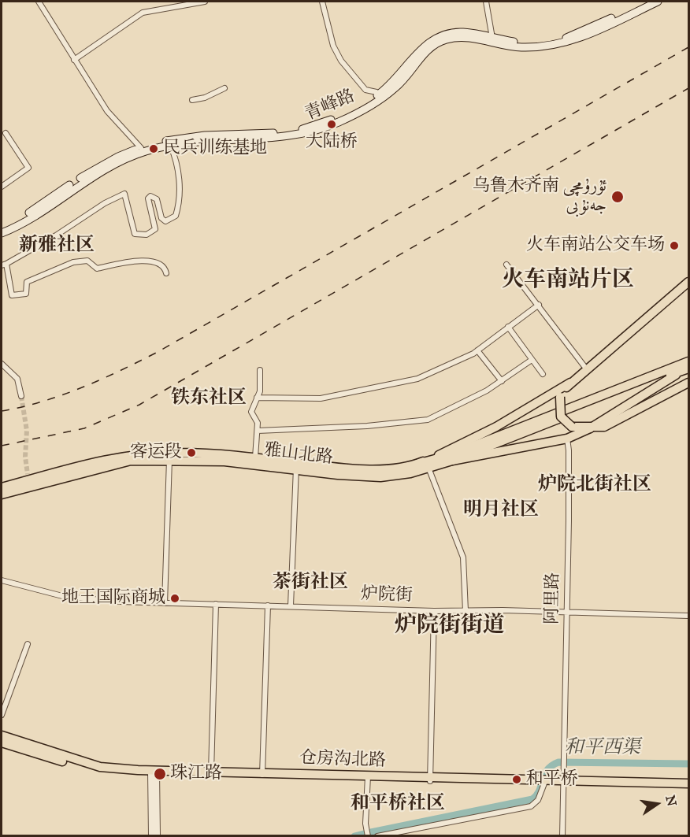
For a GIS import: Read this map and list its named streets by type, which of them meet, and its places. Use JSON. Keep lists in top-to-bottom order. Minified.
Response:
{"streets":{"main road":["青峰路","雅山北路","仓房沟北路"],"street":["炉院街","阿里路"]},"crossings":[["雅山北路","阿里路"],["炉院街","阿里路"],["阿里路","仓房沟北路"]],"districts":["新雅社区","火车南站片区","铁东社区","炉院北街社区","明月社区","茶街社区","炉院街街道","和平桥社区"],"water":["和平西渠"],"places":["大陆桥","民兵训练基地","乌鲁木齐南 ئۇرۇمچى جەنۇبى","火车南站公交车场","客运段","地王国际商城","珠江路","和平桥"],"north":"right"}
